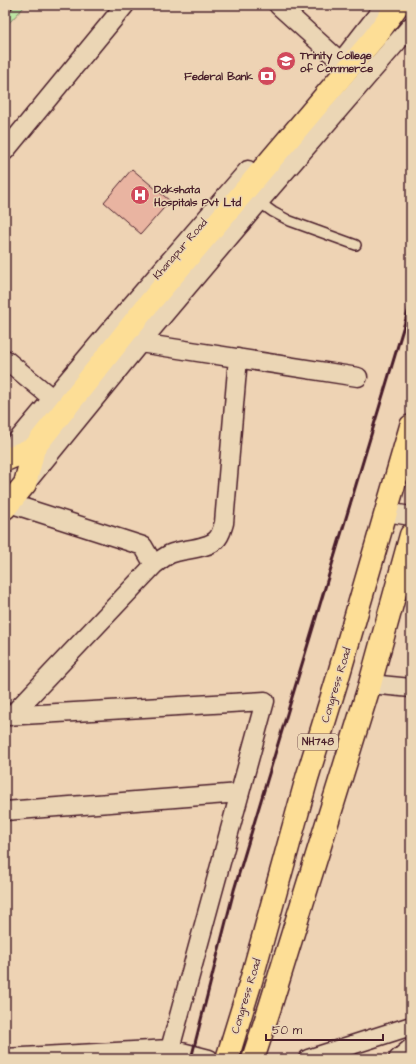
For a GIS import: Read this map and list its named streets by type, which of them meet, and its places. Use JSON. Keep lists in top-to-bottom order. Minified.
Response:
{"streets":{"main road":["Congress Road","NH748"],"street":["Khanapur Road"]},"places":{"school or university":["Trinity College of Commerce"],"bank":["Federal Bank"],"hospital":["Dakshata Hospitals Pvt Ltd"]},"scale_bar":"50 m"}
